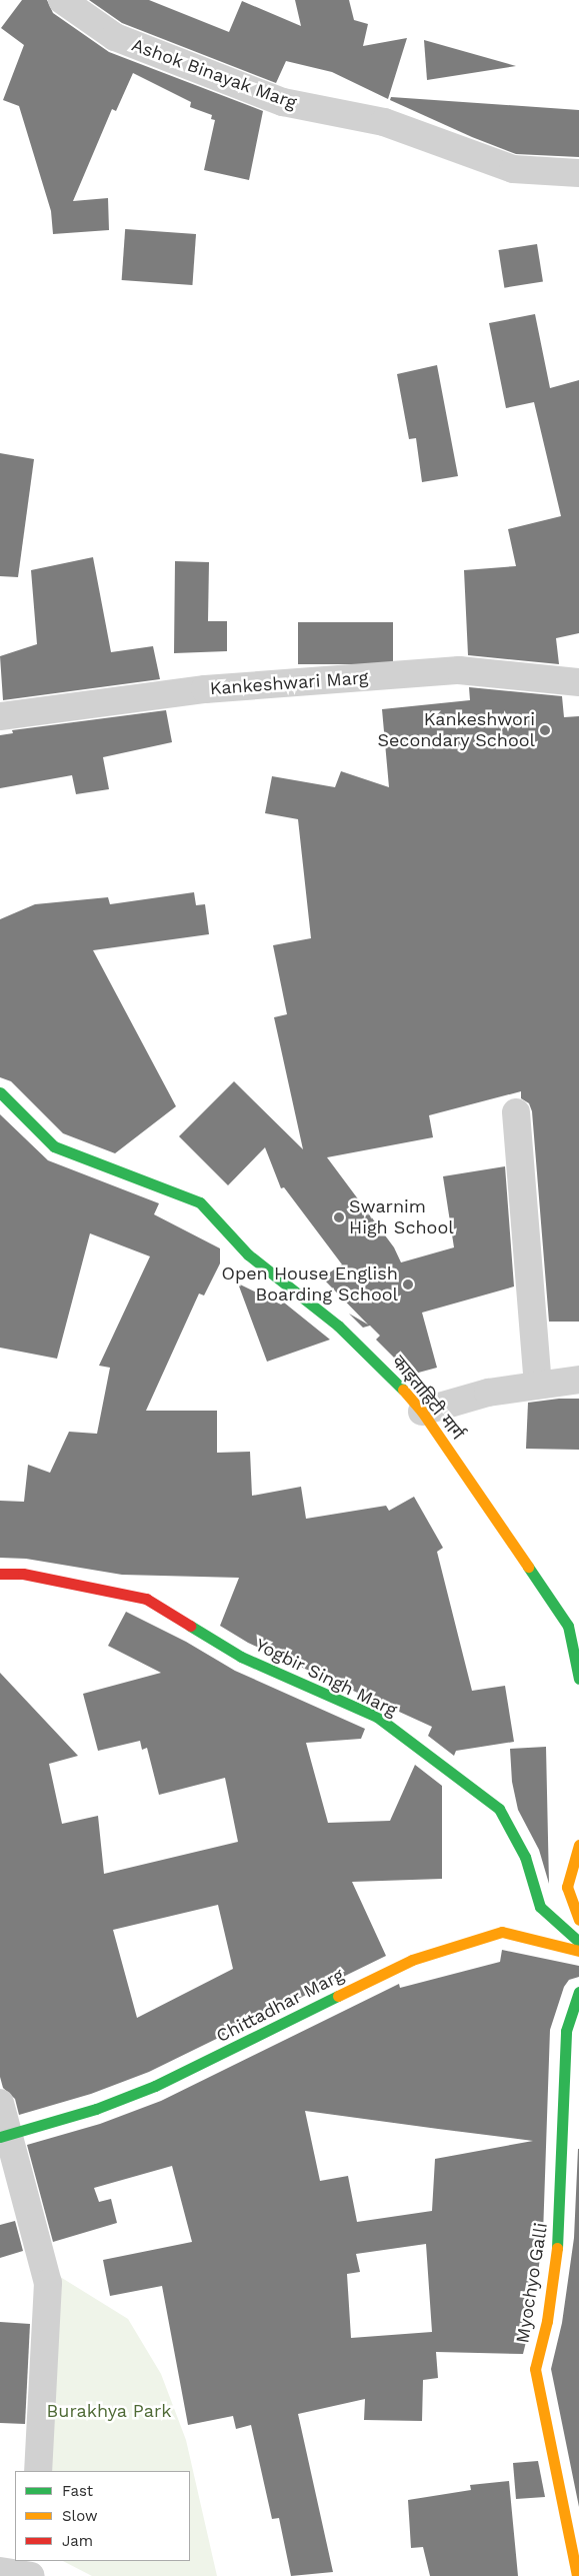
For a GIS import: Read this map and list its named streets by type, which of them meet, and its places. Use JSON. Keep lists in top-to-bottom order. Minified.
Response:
{"streets":{"street":["Ashok Binayak Marg","Kankeshwari Marg","काइताहिटी मार्ग","Yogbir Singh Marg","Chittadhar Marg","Myochyo Galli"]},"parks":["Burakhya Park"],"places":["Kankeshwori Secondary School","Swarnim High School","Open House English Boarding School"],"legend":["Fast","Slow","Jam"]}
